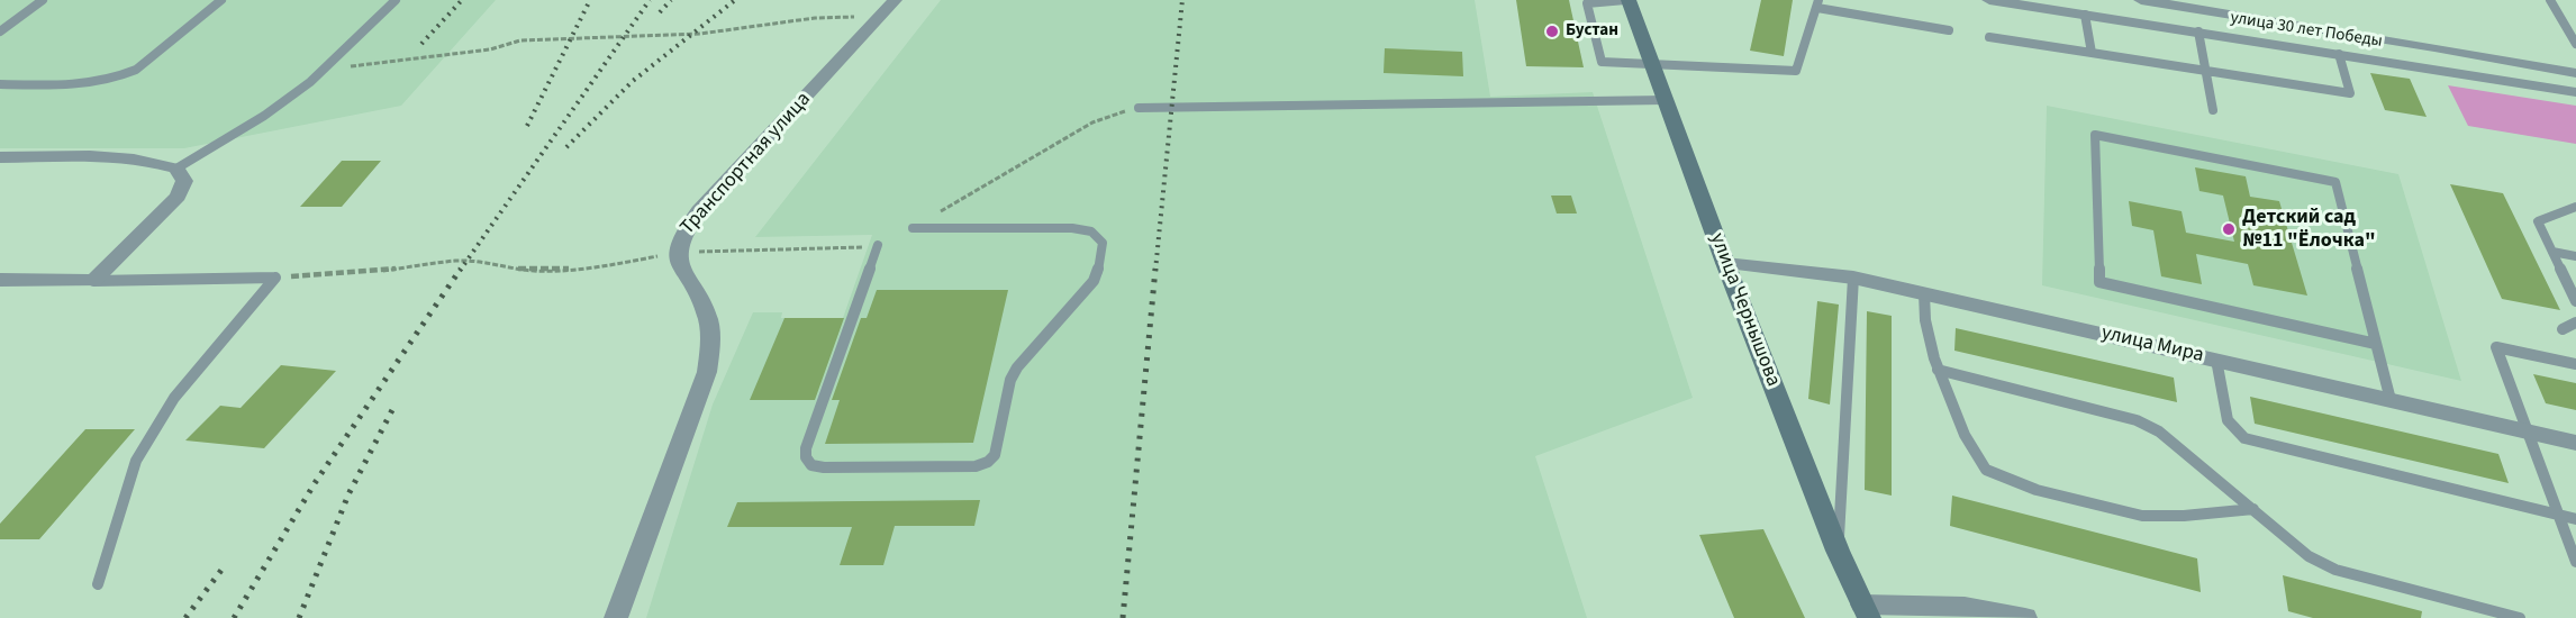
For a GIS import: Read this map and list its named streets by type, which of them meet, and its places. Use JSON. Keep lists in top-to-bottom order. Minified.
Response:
{"streets":{"main road":["улица Чернышова"],"street":["улица 30 лет Победы","Транспортная улица","улица Мира"]},"crossings":[["улица Чернышова","улица Мира"]],"places":["Бустан","Детский сад №11 \"Ёлочка\""]}
